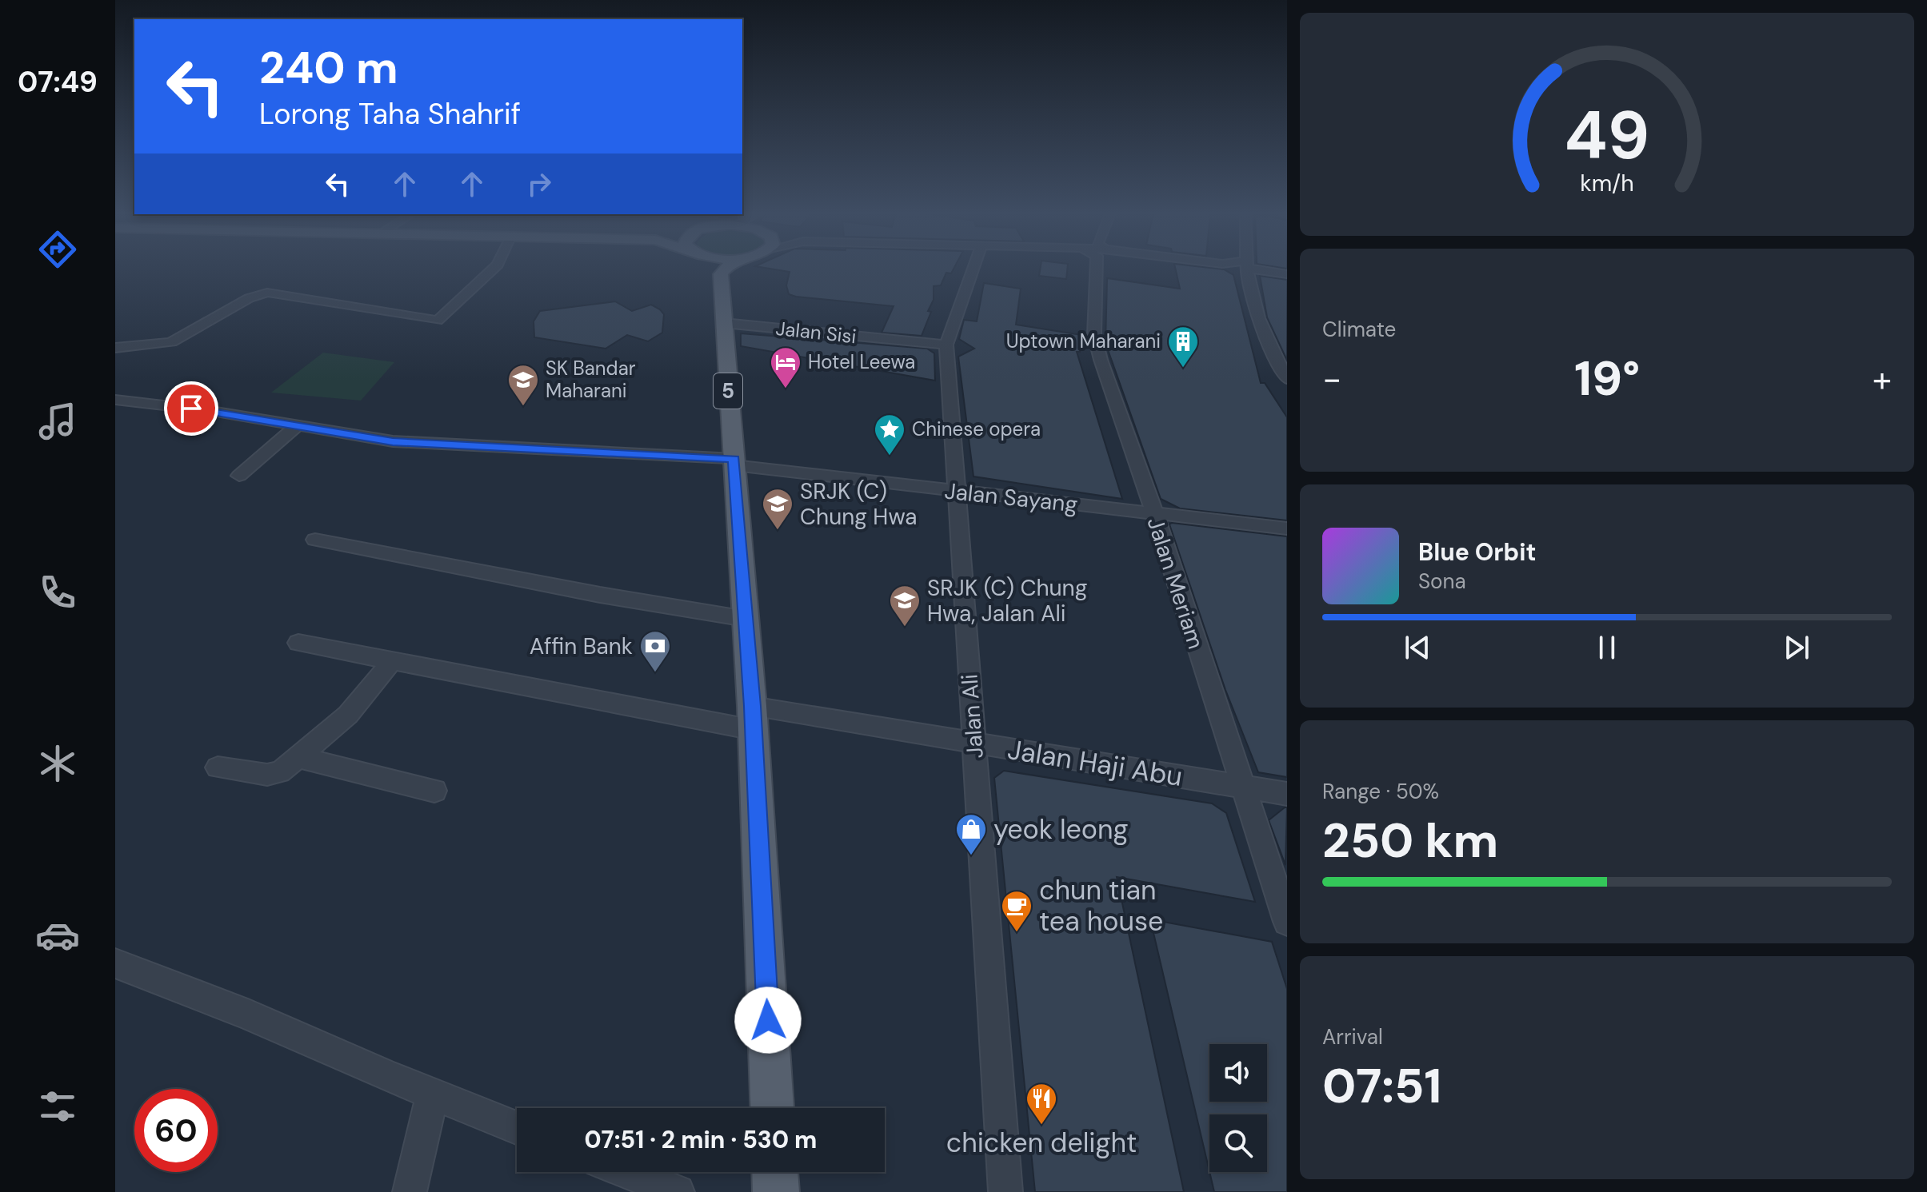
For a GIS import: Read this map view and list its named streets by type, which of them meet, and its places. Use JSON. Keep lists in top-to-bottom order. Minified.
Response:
{"streets":{"main road":["5"],"street":["Jalan Sisi","Jalan Sayang","Jalan Meriam","Jalan Ali","Jalan Haji Abu"]},"crossings":[["Jalan Sisi","5"],["Jalan Sisi","Jalan Ali"],["5","Jalan Sayang"],["5","Jalan Haji Abu"],["Jalan Sayang","Jalan Meriam"],["Jalan Sayang","Jalan Ali"],["Jalan Meriam","Jalan Haji Abu"],["Jalan Ali","Jalan Haji Abu"]],"places":{"building":["Uptown Maharani"],"hotel":["Hotel Leewa"],"school or university":["SK Bandar Maharani","SRJK (C) Chung Hwa","SRJK (C) Chung Hwa, Jalan Ali"],"place":["Chinese opera"],"bank":["Affin Bank"],"shop":["yeok leong"],"cafe":["chun tian tea house"],"restaurant":["chicken delight"]},"page":{"tabs":"07:49","turn":["240 m","Lorong Taha Shahrif"],"tile":["Climate",["Range · 50%","250 km"],["Arrival","07:51"]],"heat":["−","19°","+"],"song":["Blue Orbit","Sona"],"limit":"60","trip":"07:51 · 2 min · 530 m","gauge":["49","km/h"]}}
